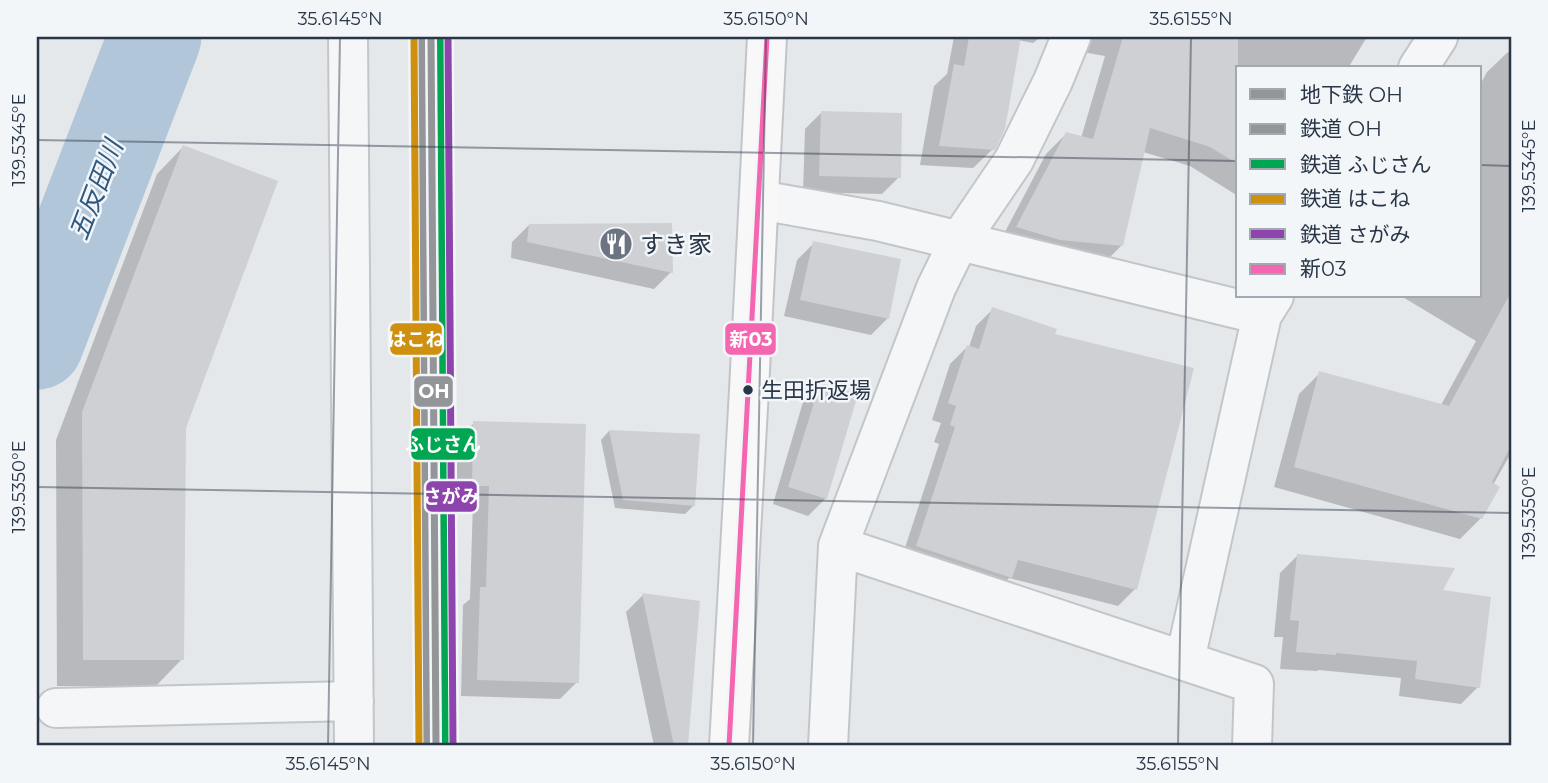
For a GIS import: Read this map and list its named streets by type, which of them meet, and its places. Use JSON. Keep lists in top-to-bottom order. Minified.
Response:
{"water":["五反田川"],"places":{"restaurant":["すき家"],"other":["生田折返場"]},"lines":["metro line OH","rail line OH","rail line ふじさん","rail line はこね","rail line さがみ","transit line 新03"],"legend":["地下鉄 OH","鉄道 OH","鉄道 ふじさん","鉄道 はこね","鉄道 さがみ","新03"],"coordinates":["35.6145°N","35.6150°N","35.6155°N","139.5345°E","139.5350°E"]}
